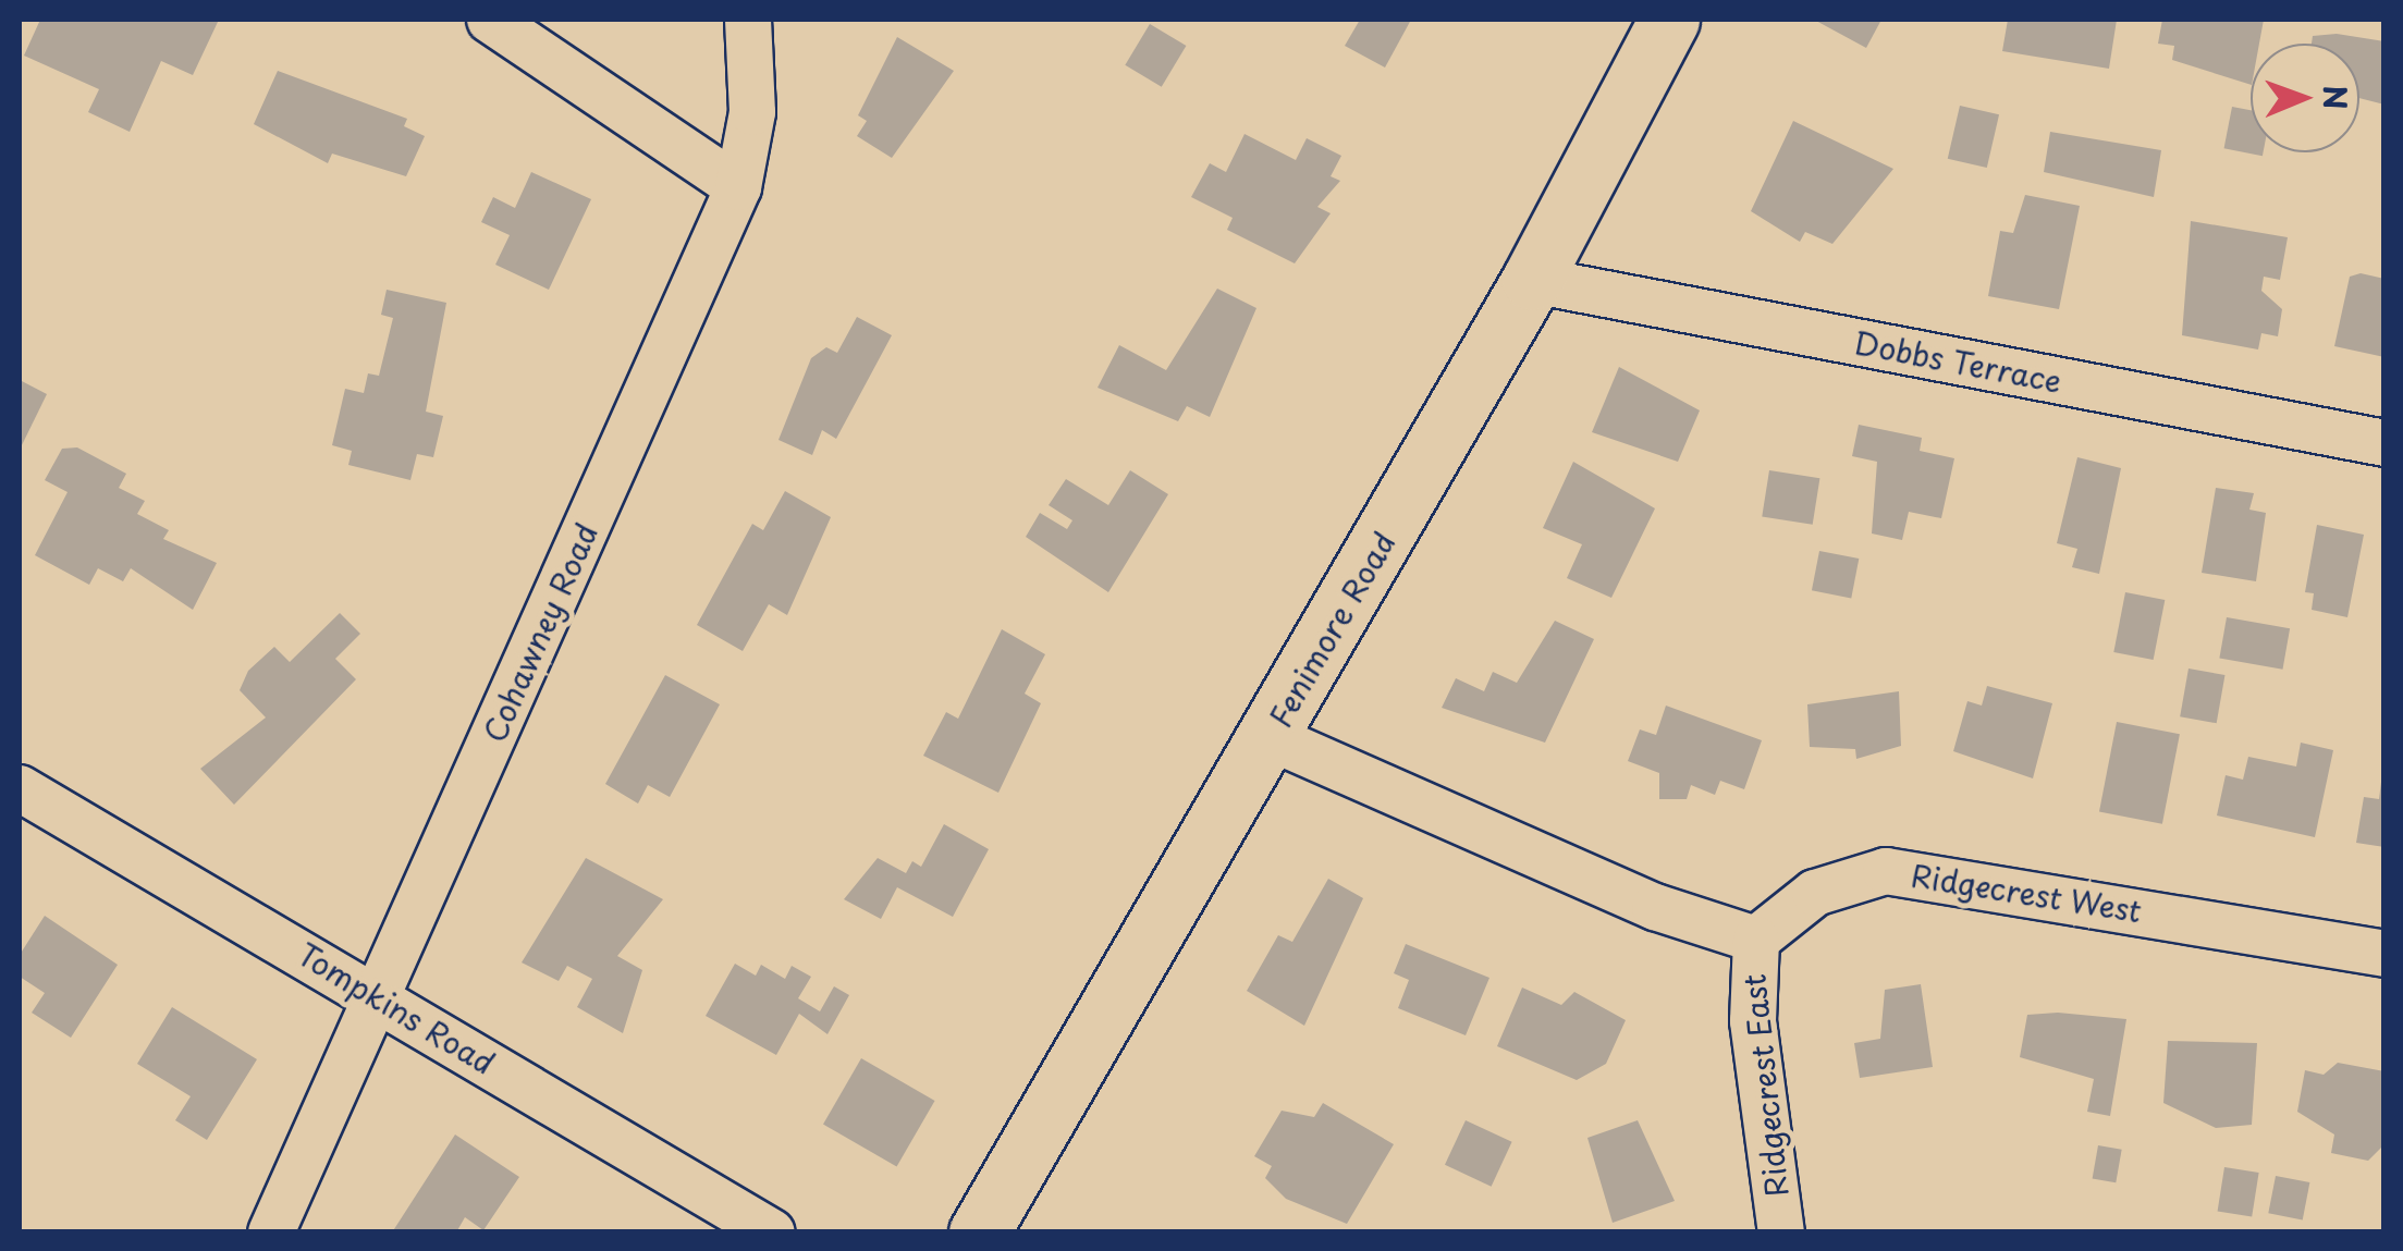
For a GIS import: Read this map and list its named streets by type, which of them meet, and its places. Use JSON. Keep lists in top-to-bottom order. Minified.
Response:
{"streets":{"main road":["Fenimore Road"],"street":["Dobbs Terrace","Cohawney Road","Ridgecrest West","Tompkins Road","Ridgecrest East"]},"crossings":[["Dobbs Terrace","Fenimore Road"],["Cohawney Road","Tompkins Road"],["Ridgecrest West","Ridgecrest East"]],"north":"right"}
